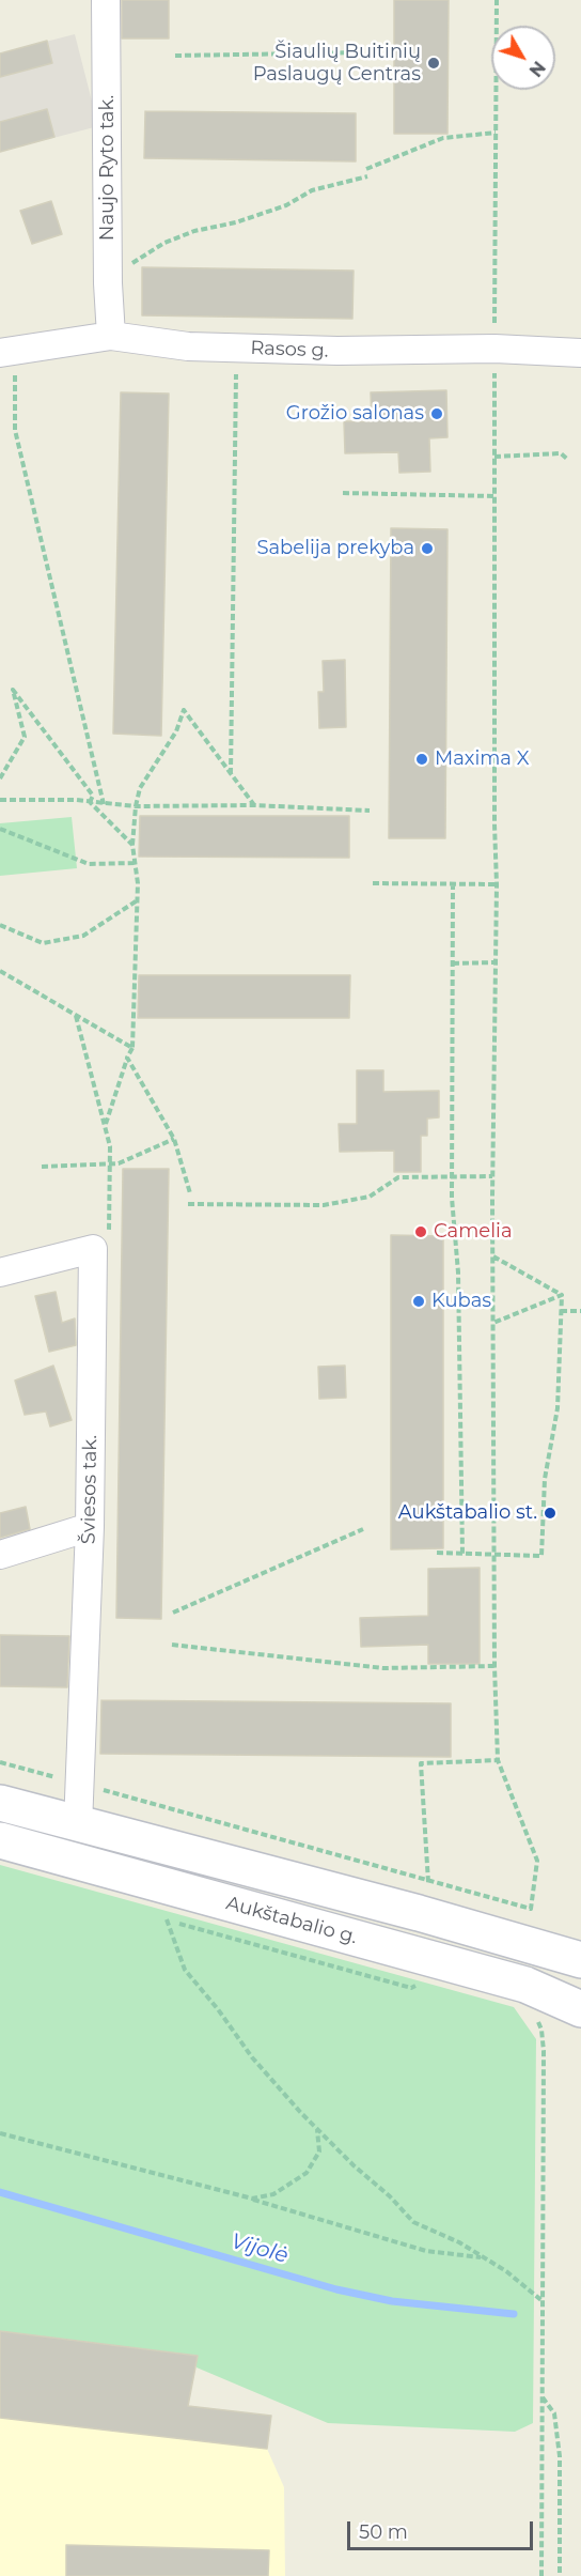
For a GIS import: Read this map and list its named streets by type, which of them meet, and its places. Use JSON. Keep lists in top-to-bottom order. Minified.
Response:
{"streets":{"main road":["Aukštabalio g."],"street":["Naujo Ryto tak.","Rasos g.","Šviesos tak."]},"crossings":[["Naujo Ryto tak.","Rasos g."],["Šviesos tak.","Aukštabalio g."]],"water":["Vijolė"],"places":["Šiaulių Buitinių Paslaugų Centras","Grožio salonas","Sabelija prekyba","Maxima X","Camelia","Kubas","Aukštabalio st."],"scale_bar":"50 m","north":"bottom right"}
